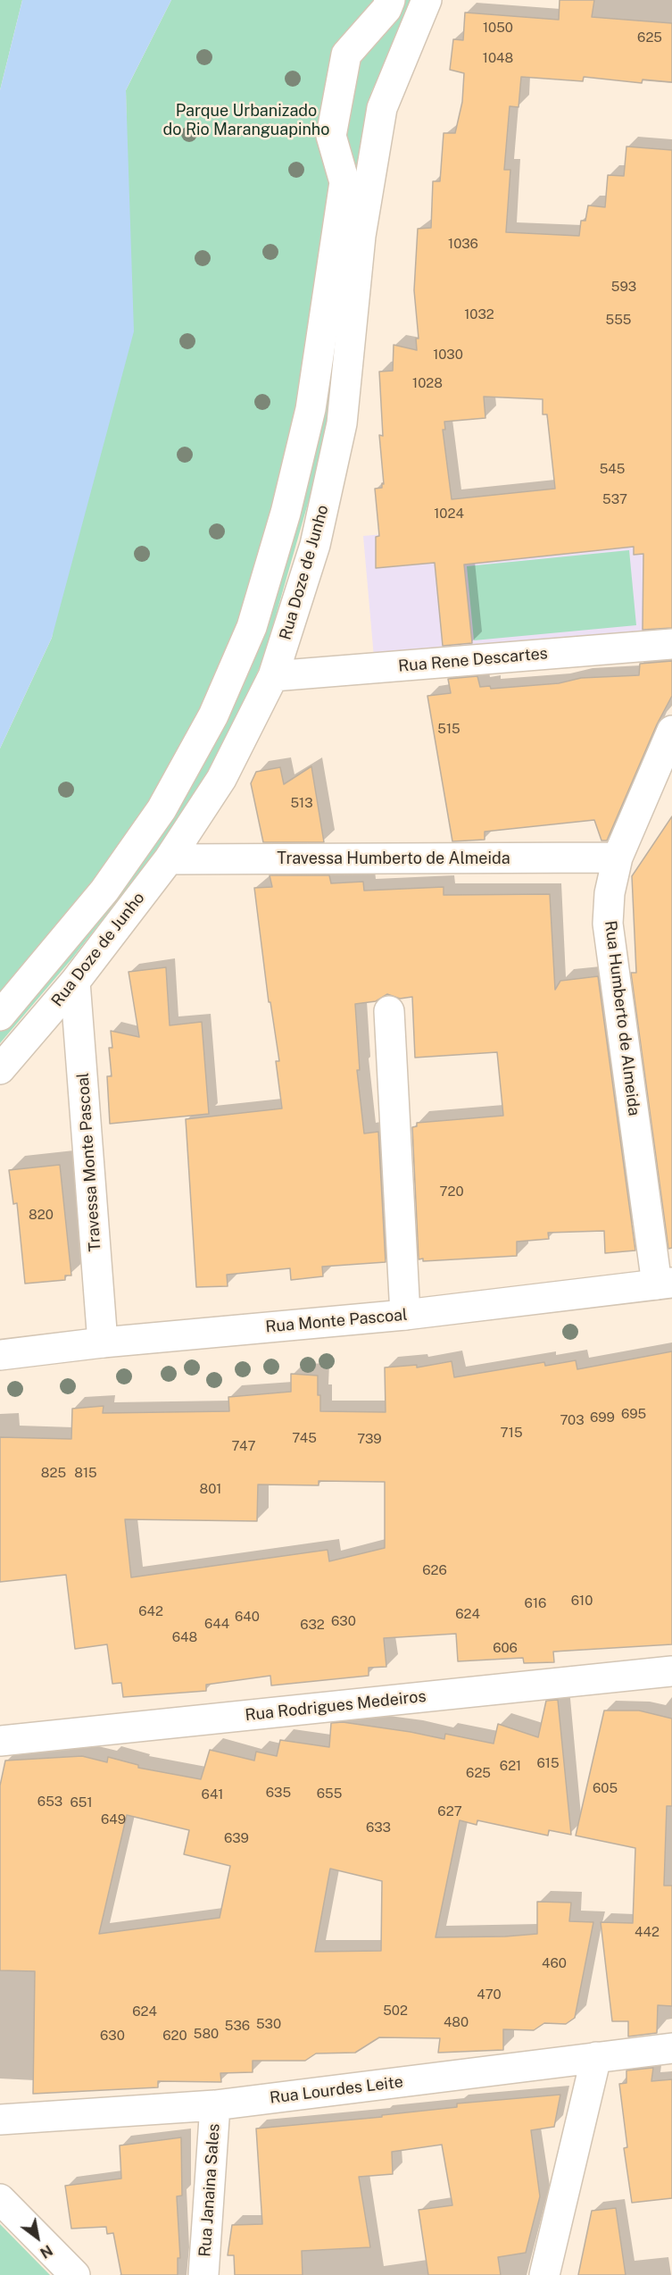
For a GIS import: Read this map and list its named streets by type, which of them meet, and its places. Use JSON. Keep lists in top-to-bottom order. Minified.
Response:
{"streets":{"street":["Rua Doze de Junho","Rua Rene Descartes","Travessa Humberto de Almeida","Rua Humberto de Almeida","Travessa Monte Pascoal","Rua Monte Pascoal","Rua Rodrigues Medeiros","Rua Lourdes Leite","Rua Janaina Sales"]},"crossings":[["Rua Doze de Junho","Rua Rene Descartes"],["Rua Doze de Junho","Travessa Humberto de Almeida"],["Rua Doze de Junho","Travessa Monte Pascoal"],["Travessa Humberto de Almeida","Rua Humberto de Almeida"],["Rua Humberto de Almeida","Rua Monte Pascoal"],["Travessa Monte Pascoal","Rua Monte Pascoal"],["Rua Lourdes Leite","Rua Janaina Sales"]],"parks":["Parque Urbanizado do Rio Maranguapinho"],"house_numbers":["1050","625","1048","1036","593","1032","555","1030","1028","545","537","1024","515","513","720","820","695","699","703","715","745","739","747","825","815","801","626","610","616","642","624","640","630","644","632","648","606","615","621","625","605","635","655","641","653","651","627","649","633","639","442","460","470","502","624","480","530","536","580","630","620"],"north":"bottom right"}
